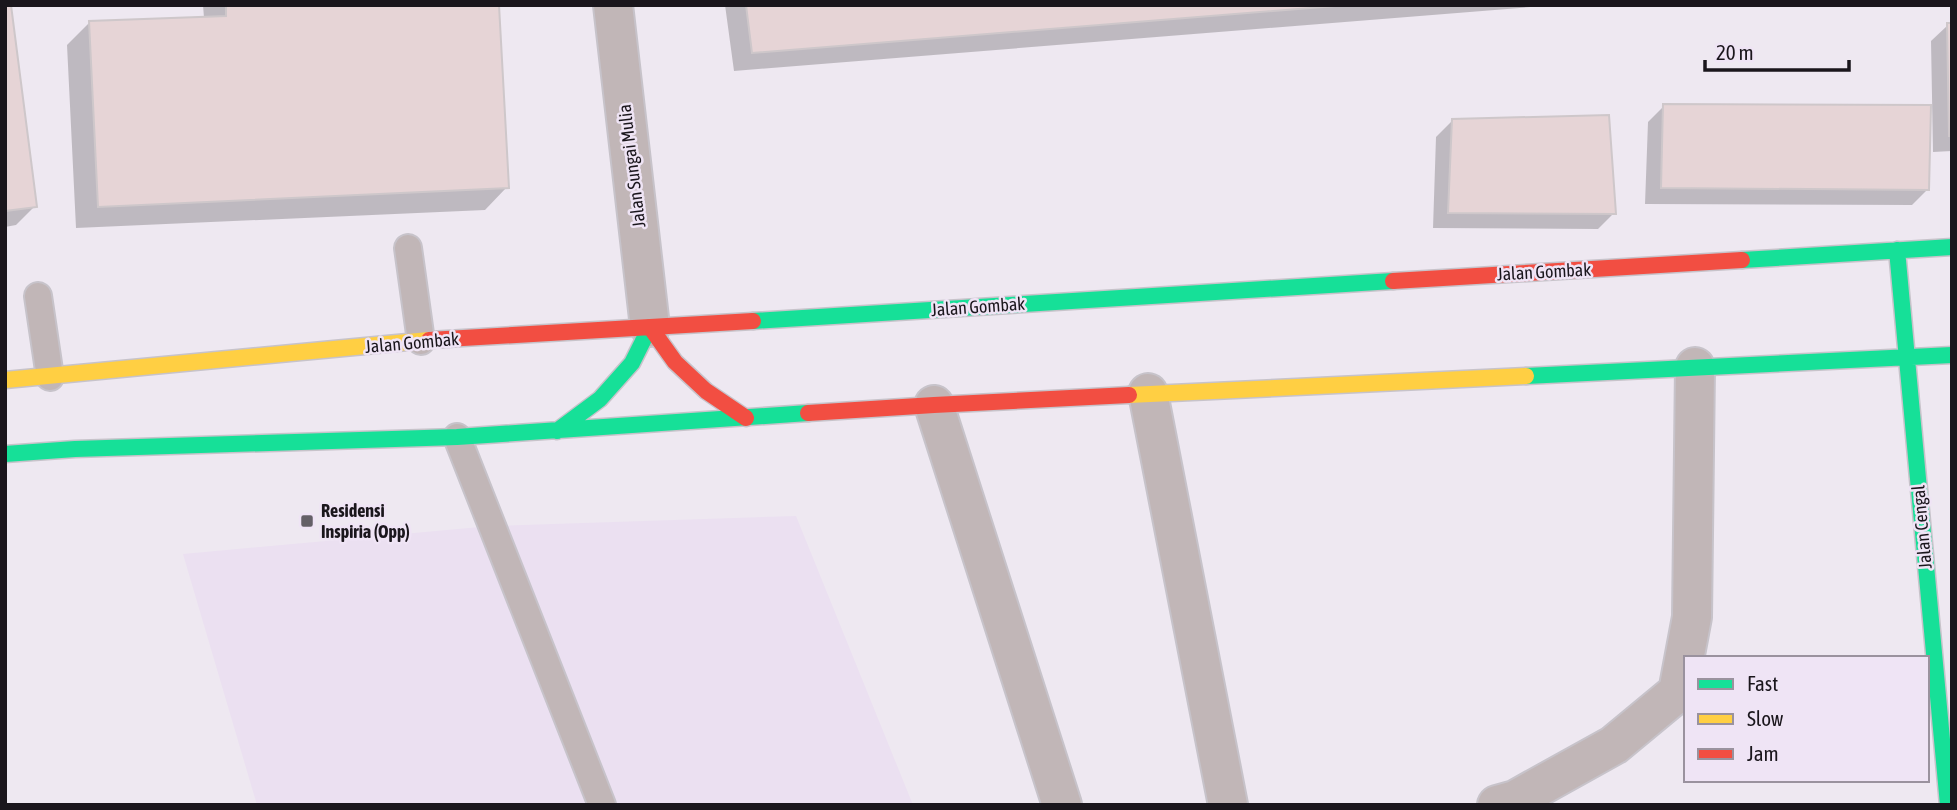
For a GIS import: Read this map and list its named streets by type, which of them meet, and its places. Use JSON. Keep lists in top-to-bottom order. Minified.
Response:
{"streets":{"main road":["Jalan Gombak","Jalan Cengal"],"street":["Jalan Sungai Mulia"]},"crossings":[["Jalan Sungai Mulia","Jalan Gombak"],["Jalan Gombak","Jalan Cengal"]],"places":{"transit":["Residensi Inspiria (Opp)"]},"legend":["Fast","Slow","Jam"],"scale_bar":"20 m"}
